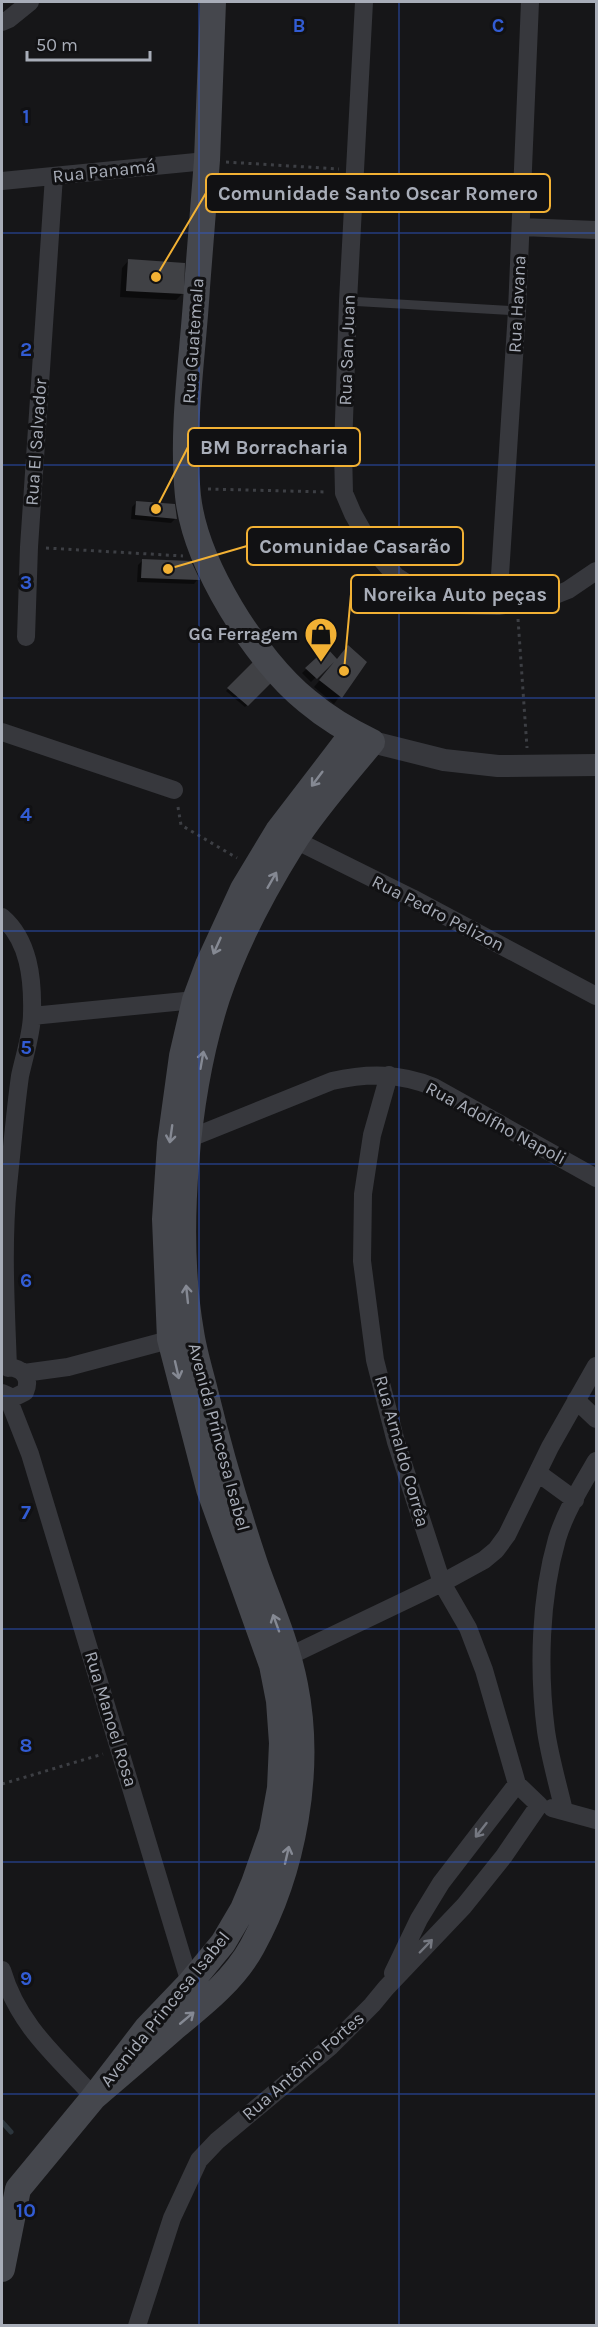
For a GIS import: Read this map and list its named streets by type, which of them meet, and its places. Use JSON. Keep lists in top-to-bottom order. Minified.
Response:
{"streets":{"main road":["Rua Guatemala","Avenida Princesa Isabel"],"street":["Rua Panamá","Rua Havana","Rua San Juan","Rua El Salvador","Rua Pedro Pelizon","Rua Adolfho Napoli","Rua Arnaldo Corrêa","Rua Manoel Rosa","Rua Antônio Fortes"]},"crossings":[["Rua Panamá","Rua Guatemala"],["Rua Panamá","Rua El Salvador"],["Rua Havana","Rua San Juan"],["Rua Guatemala","Avenida Princesa Isabel"],["Rua Pedro Pelizon","Avenida Princesa Isabel"],["Rua Adolfho Napoli","Avenida Princesa Isabel"],["Rua Adolfho Napoli","Rua Arnaldo Corrêa"],["Avenida Princesa Isabel","Rua Manoel Rosa"],["Rua Arnaldo Corrêa","Rua Antônio Fortes"]],"places":{"other":["Comunidade Santo Oscar Romero","BM Borracharia","Comunidae Casarão","Noreika Auto peças"],"shop":["GG Ferragem"]},"scale_bar":"50 m","grid":{"columns":["B","C"],"rows":["1","2","3","4","5","6","7","8","9","10"]}}
